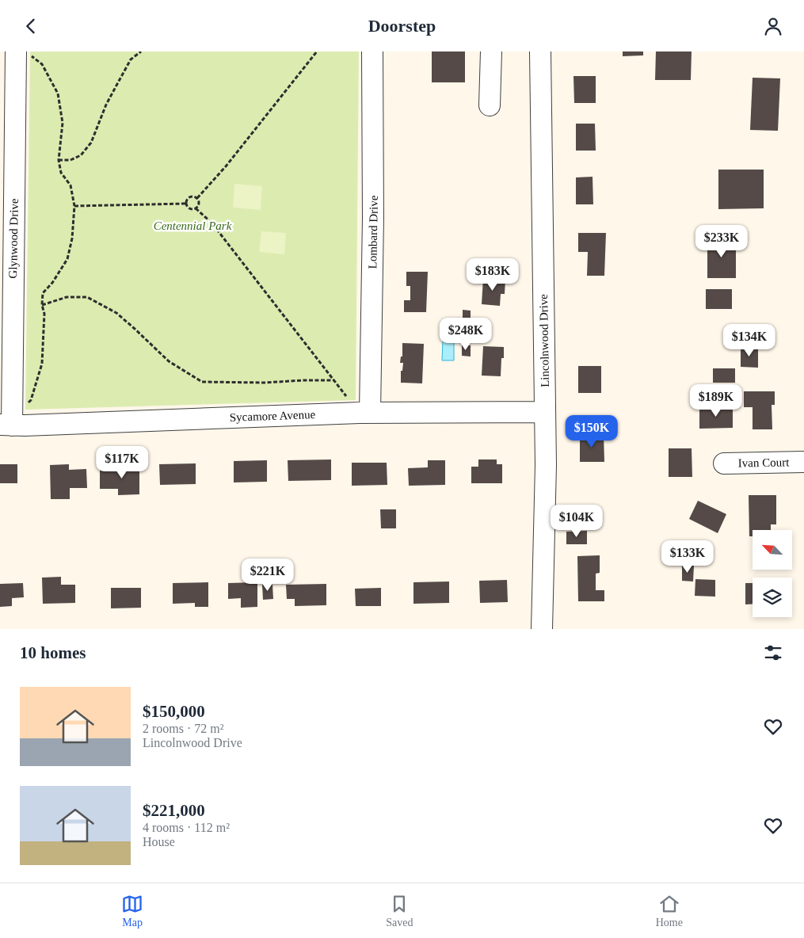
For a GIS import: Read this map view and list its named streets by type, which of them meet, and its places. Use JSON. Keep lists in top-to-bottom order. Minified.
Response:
{"streets":{"street":["Lombard Drive","Glynwood Drive","Lincolnwood Drive","Sycamore Avenue","Ivan Court"]},"crossings":[["Lombard Drive","Sycamore Avenue"],["Glynwood Drive","Sycamore Avenue"],["Lincolnwood Drive","Sycamore Avenue"]],"parks":["Centennial Park"],"north":"top left","page":{"header":"Doorstep","price":["$233K","$183K","$248K","$134K","$189K","$150K","$117K","$104K","$133K","$221K"],"heading":"10 homes","list":[{"name":"$150,000","note":"2 rooms · 72 m² · Lincolnwood Drive"},{"name":"$221,000","note":"4 rooms · 112 m² · House"}],"tabs":["Map","Saved","Home"]}}
